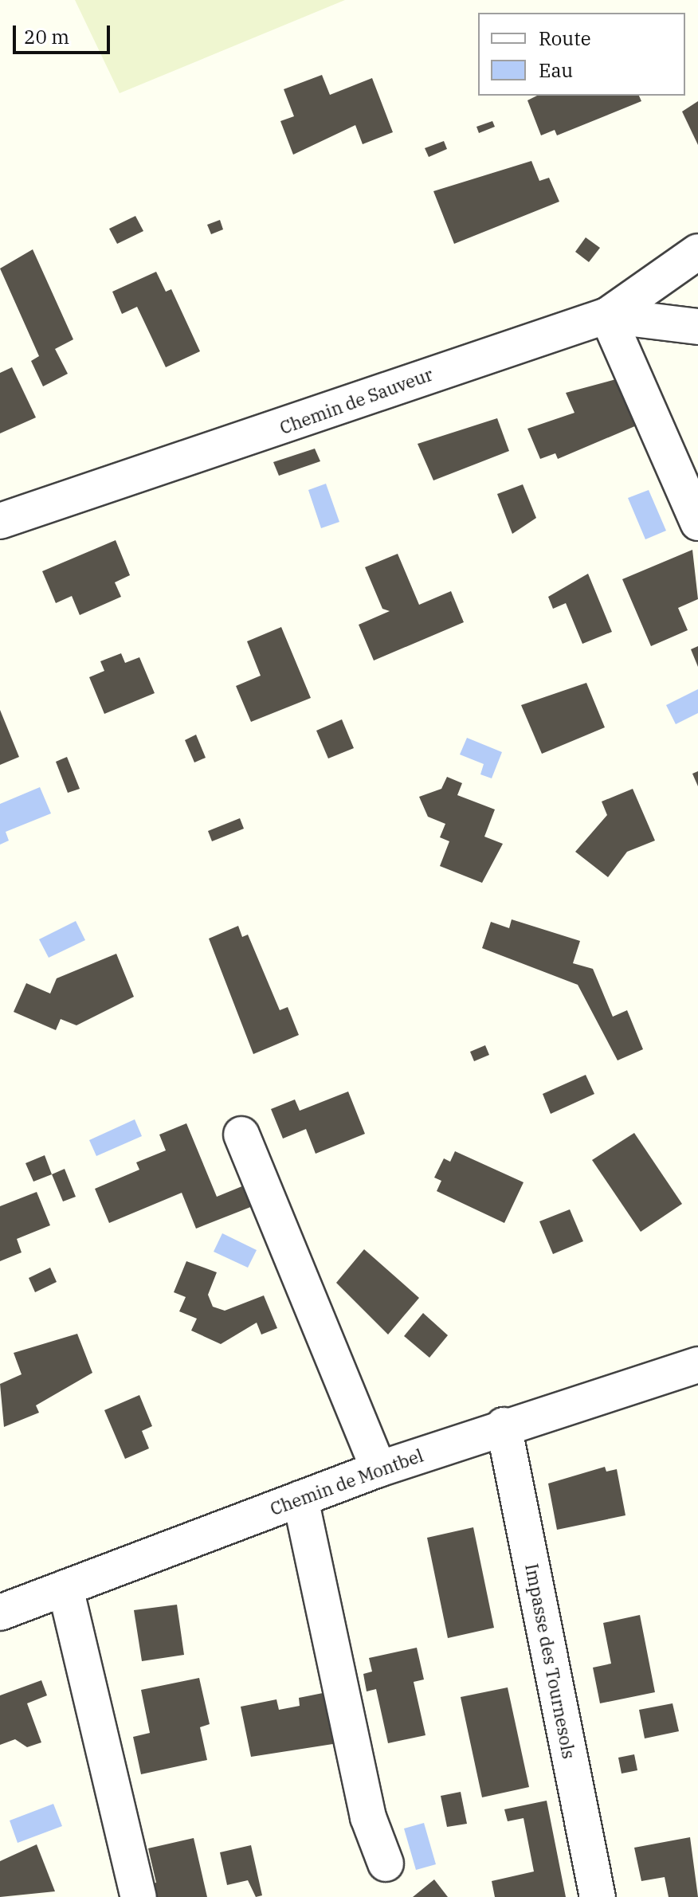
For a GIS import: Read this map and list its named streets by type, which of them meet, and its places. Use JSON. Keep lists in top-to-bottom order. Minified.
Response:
{"streets":{"street":["Chemin de Sauveur","Chemin de Montbel","Impasse des Tournesols"]},"crossings":[["Chemin de Montbel","Impasse des Tournesols"]],"legend":["Route","Eau"],"scale_bar":"20 m"}
